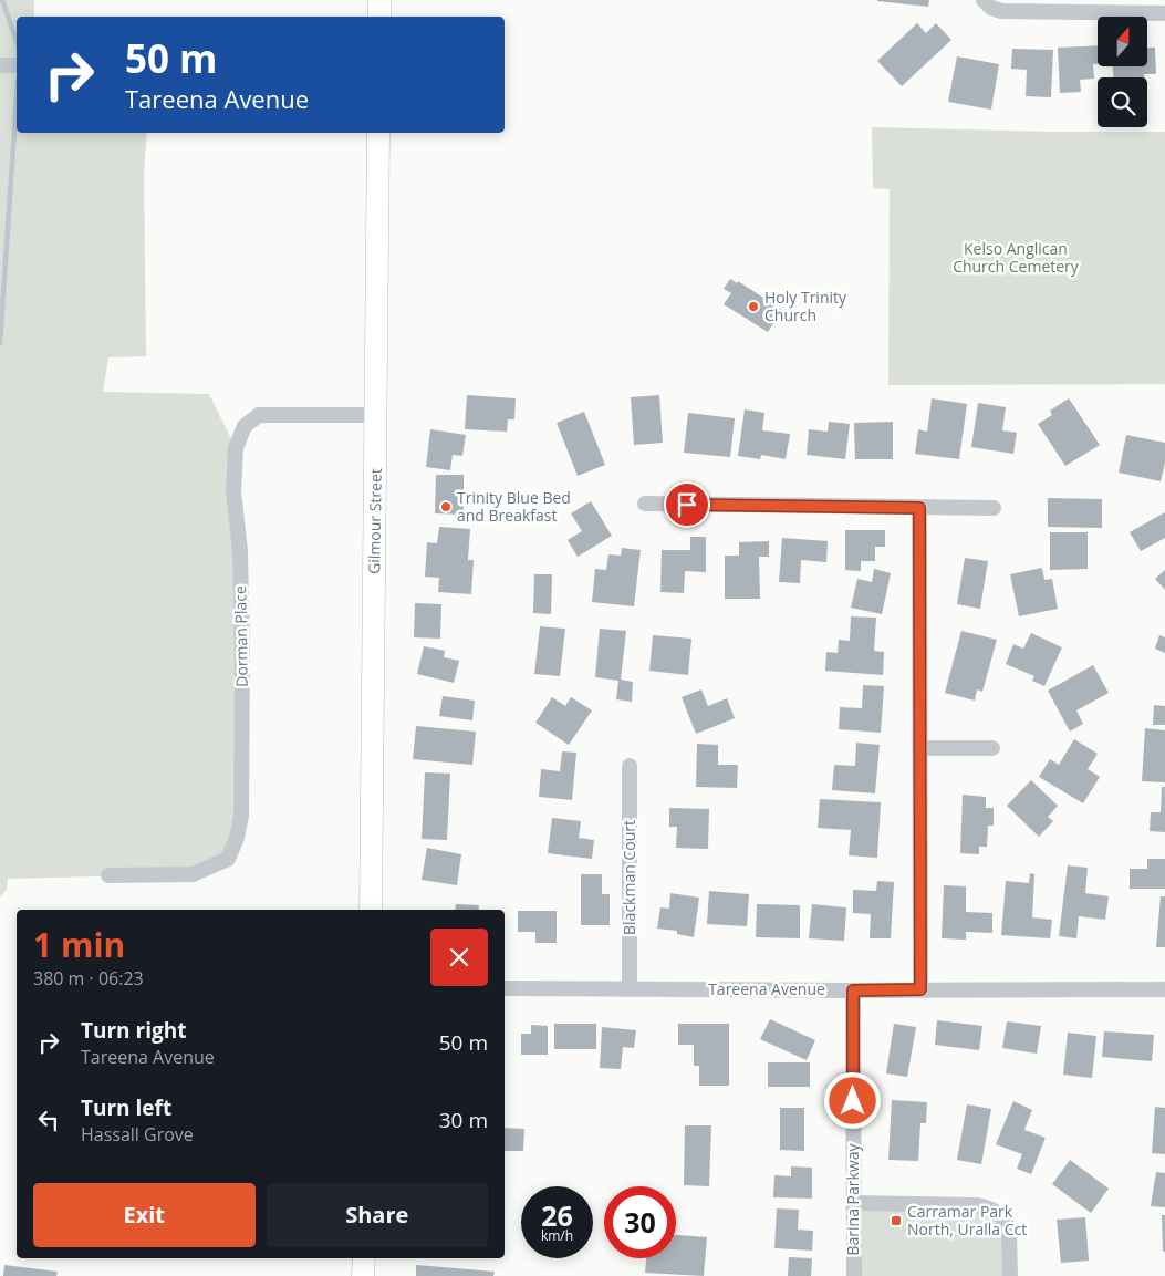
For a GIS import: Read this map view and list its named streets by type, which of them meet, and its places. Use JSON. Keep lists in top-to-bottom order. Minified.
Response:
{"streets":{"main road":["Gilmour Street"],"street":["Dorman Place","Blackman Court","Tareena Avenue","Barina Parkway"]},"crossings":[["Gilmour Street","Dorman Place"],["Blackman Court","Tareena Avenue"],["Tareena Avenue","Barina Parkway"]],"parks":["Kelso Anglican Church Cemetery"],"places":{"other":["Holy Trinity Church","Trinity Blue Bed and Breakfast"],"transit":["Carramar Park North, Uralla Cct"]},"north":"top","page":{"turn":["50 m","Tareena Avenue"],"heading":["1 min","380 m · 06:23"],"list":[{"name":"Turn right","note":"Tareena Avenue","value":"50 m"},{"name":"Turn left","note":"Hassall Grove","value":"30 m"}],"buttons":["Exit","Share"],"speed":"26 km/h","limit":"30"}}
